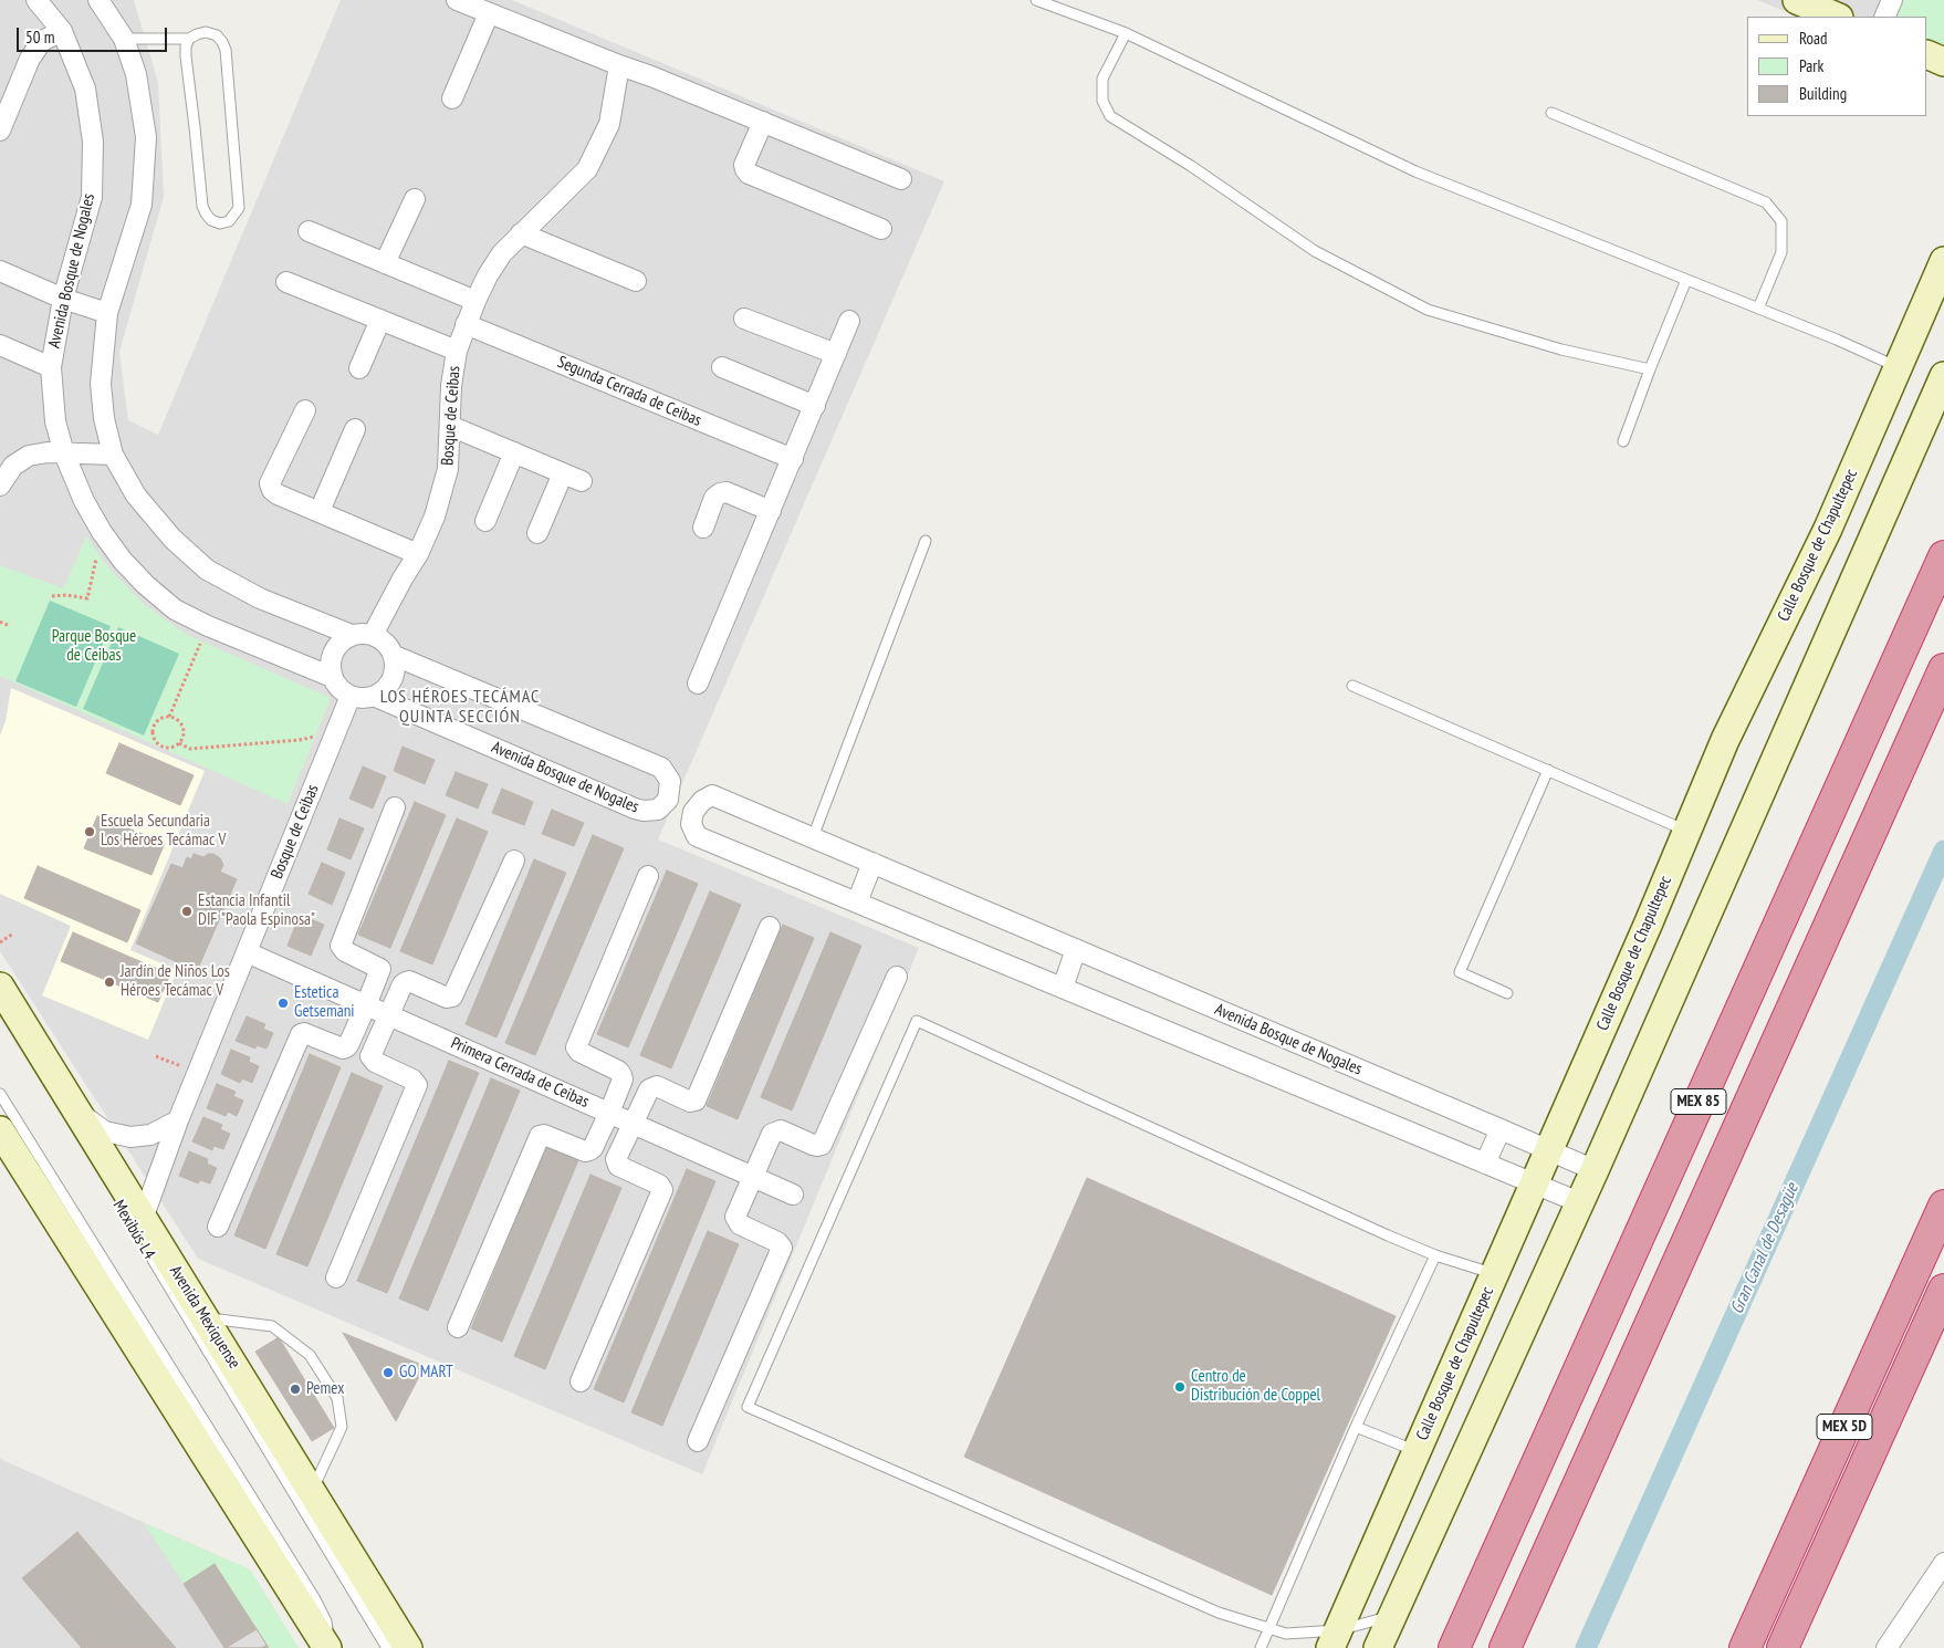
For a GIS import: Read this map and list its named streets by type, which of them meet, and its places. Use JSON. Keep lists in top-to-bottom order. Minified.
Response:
{"streets":{"highway":["MEX 85","MEX 5D"],"main road":["Calle Bosque de Chapultepec","Avenida Mexiquense"],"street":["Avenida Bosque de Nogales","Segunda Cerrada de Ceibas","Bosque de Ceibas","Primera Cerrada de Ceibas"],"lane":["Mexibús L4"]},"crossings":[["Avenida Bosque de Nogales","Bosque de Ceibas"],["Avenida Bosque de Nogales","Calle Bosque de Chapultepec"],["Segunda Cerrada de Ceibas","Bosque de Ceibas"],["Bosque de Ceibas","Primera Cerrada de Ceibas"],["Bosque de Ceibas","Avenida Mexiquense"]],"districts":["LOS HÉROES TECÁMAC QUINTA SECCIÓN"],"water":["Gran Canal de Desagüe"],"parks":["Parque Bosque de Ceibas"],"places":["Escuela Secundaria Los Héroes Tecámac V","Estancia Infantil DIF \"Paola Espinosa\"","Jardín de Niños Los Héroes Tecámac V","Estetica Getsemani","GO MART","Centro de Distribución de Coppel","Pemex"],"legend":["Road","Park","Building"],"scale_bar":"50 m"}
